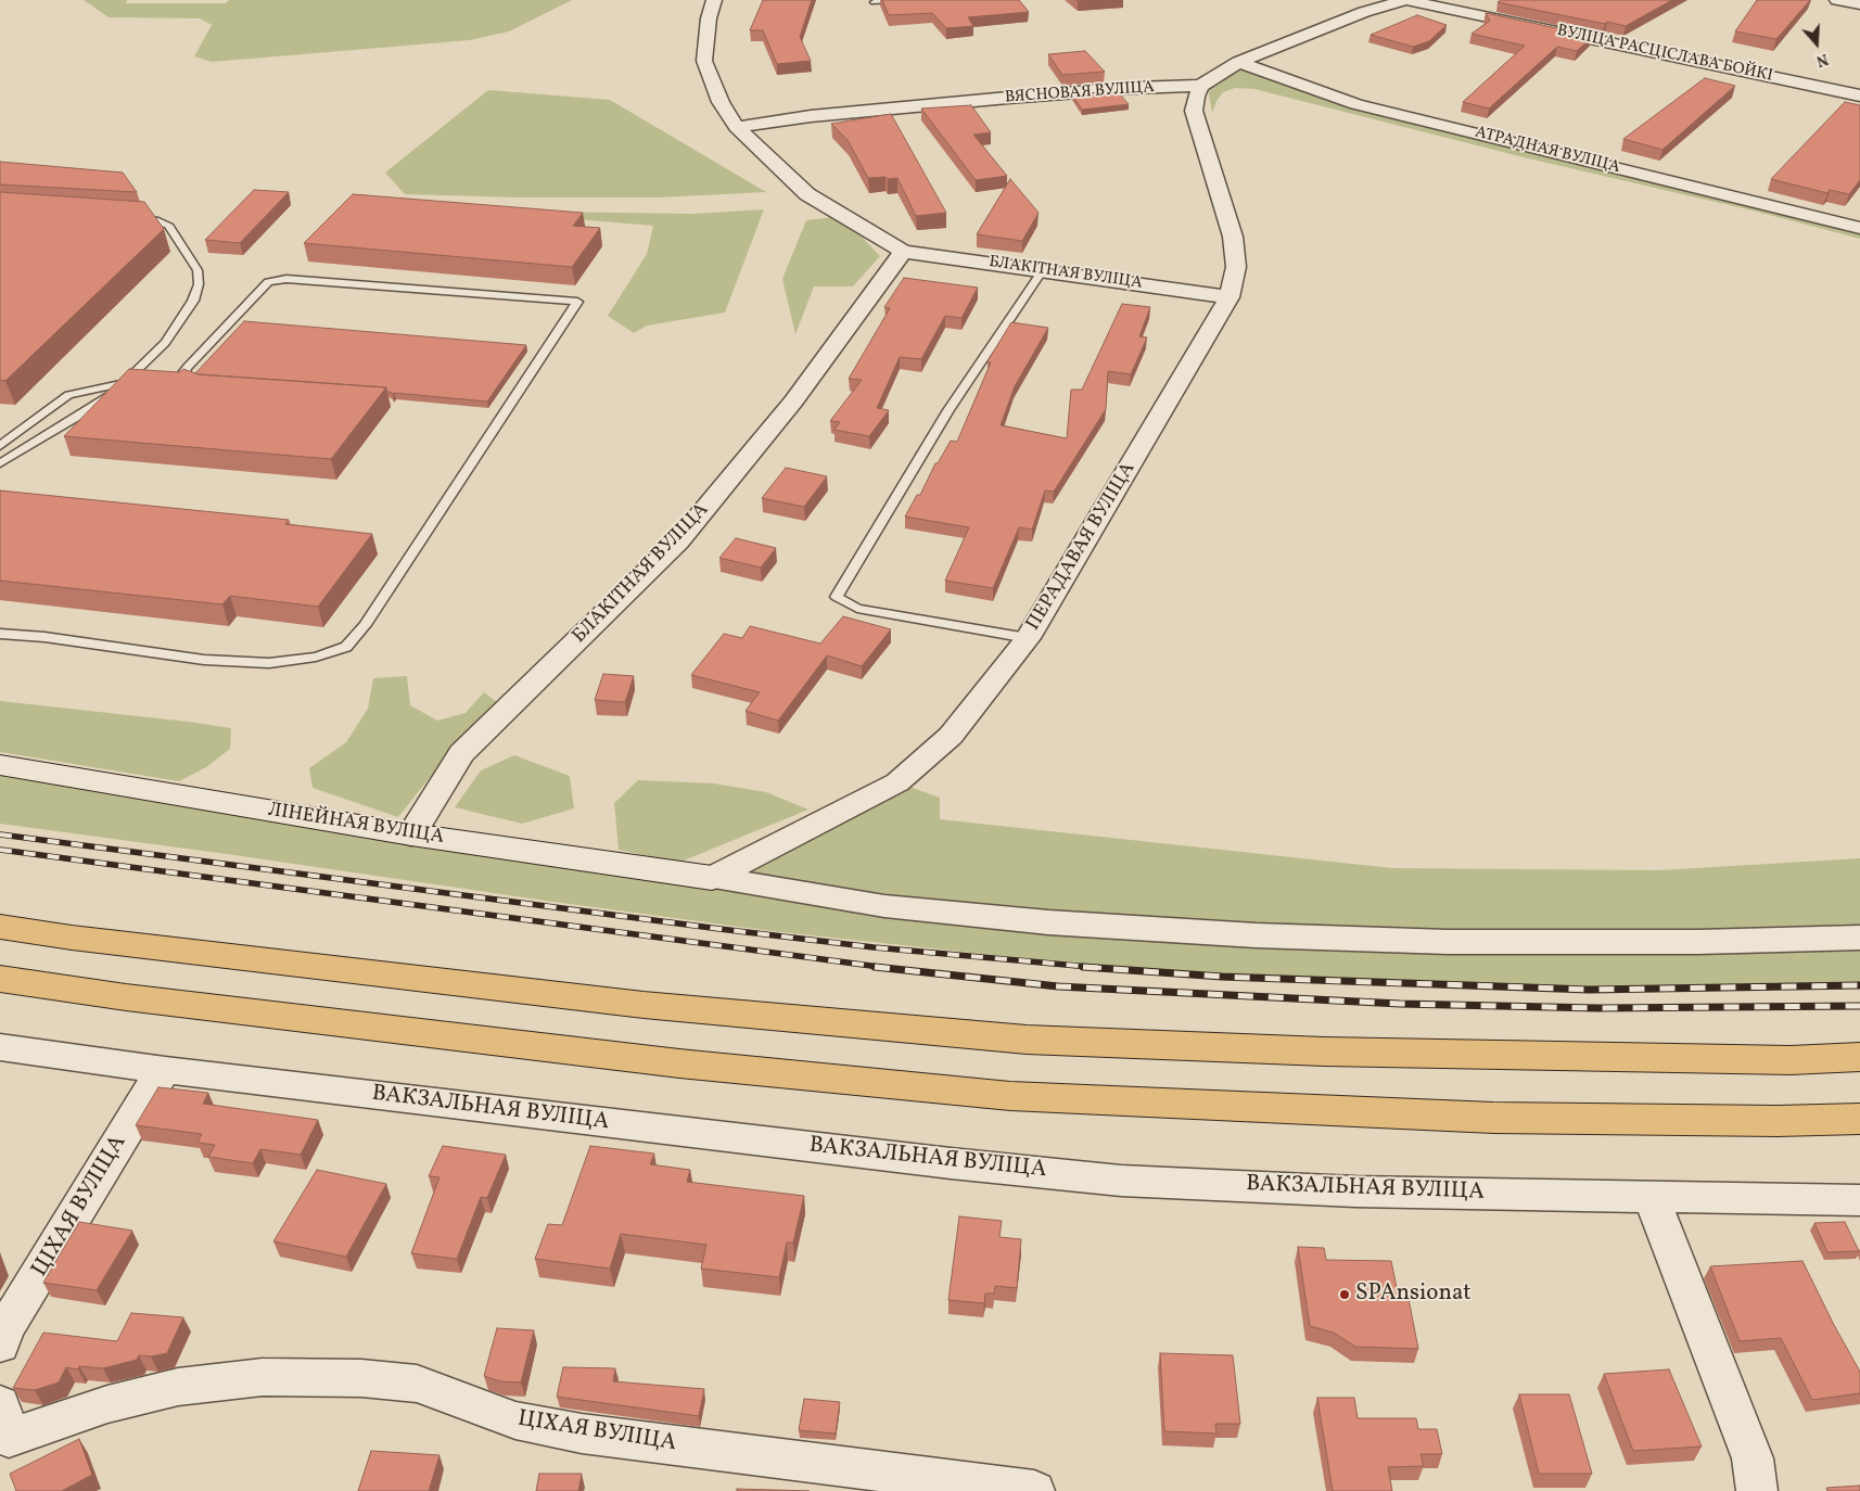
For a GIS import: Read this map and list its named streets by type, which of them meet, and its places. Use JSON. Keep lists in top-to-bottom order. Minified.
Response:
{"streets":{"street":["ВУЛІЦА РАСЦІСЛАВА БОЙКІ","ВЯСНОВАЯ ВУЛІЦА","АТРАДНАЯ ВУЛІЦА","БЛАКІТНАЯ ВУЛІЦА","ПЕРАДАВАЯ ВУЛІЦА","ЛІНЕЙНАЯ ВУЛІЦА","ВАКЗАЛЬНАЯ ВУЛІЦА","ЦІХАЯ ВУЛІЦА"]},"crossings":[["ВЯСНОВАЯ ВУЛІЦА","БЛАКІТНАЯ ВУЛІЦА"],["ВЯСНОВАЯ ВУЛІЦА","ПЕРАДАВАЯ ВУЛІЦА"],["БЛАКІТНАЯ ВУЛІЦА","ПЕРАДАВАЯ ВУЛІЦА"],["БЛАКІТНАЯ ВУЛІЦА","ЛІНЕЙНАЯ ВУЛІЦА"],["ПЕРАДАВАЯ ВУЛІЦА","ЛІНЕЙНАЯ ВУЛІЦА"],["ВАКЗАЛЬНАЯ ВУЛІЦА","ЦІХАЯ ВУЛІЦА"]],"places":["SPAnsionat"],"north":"bottom"}
